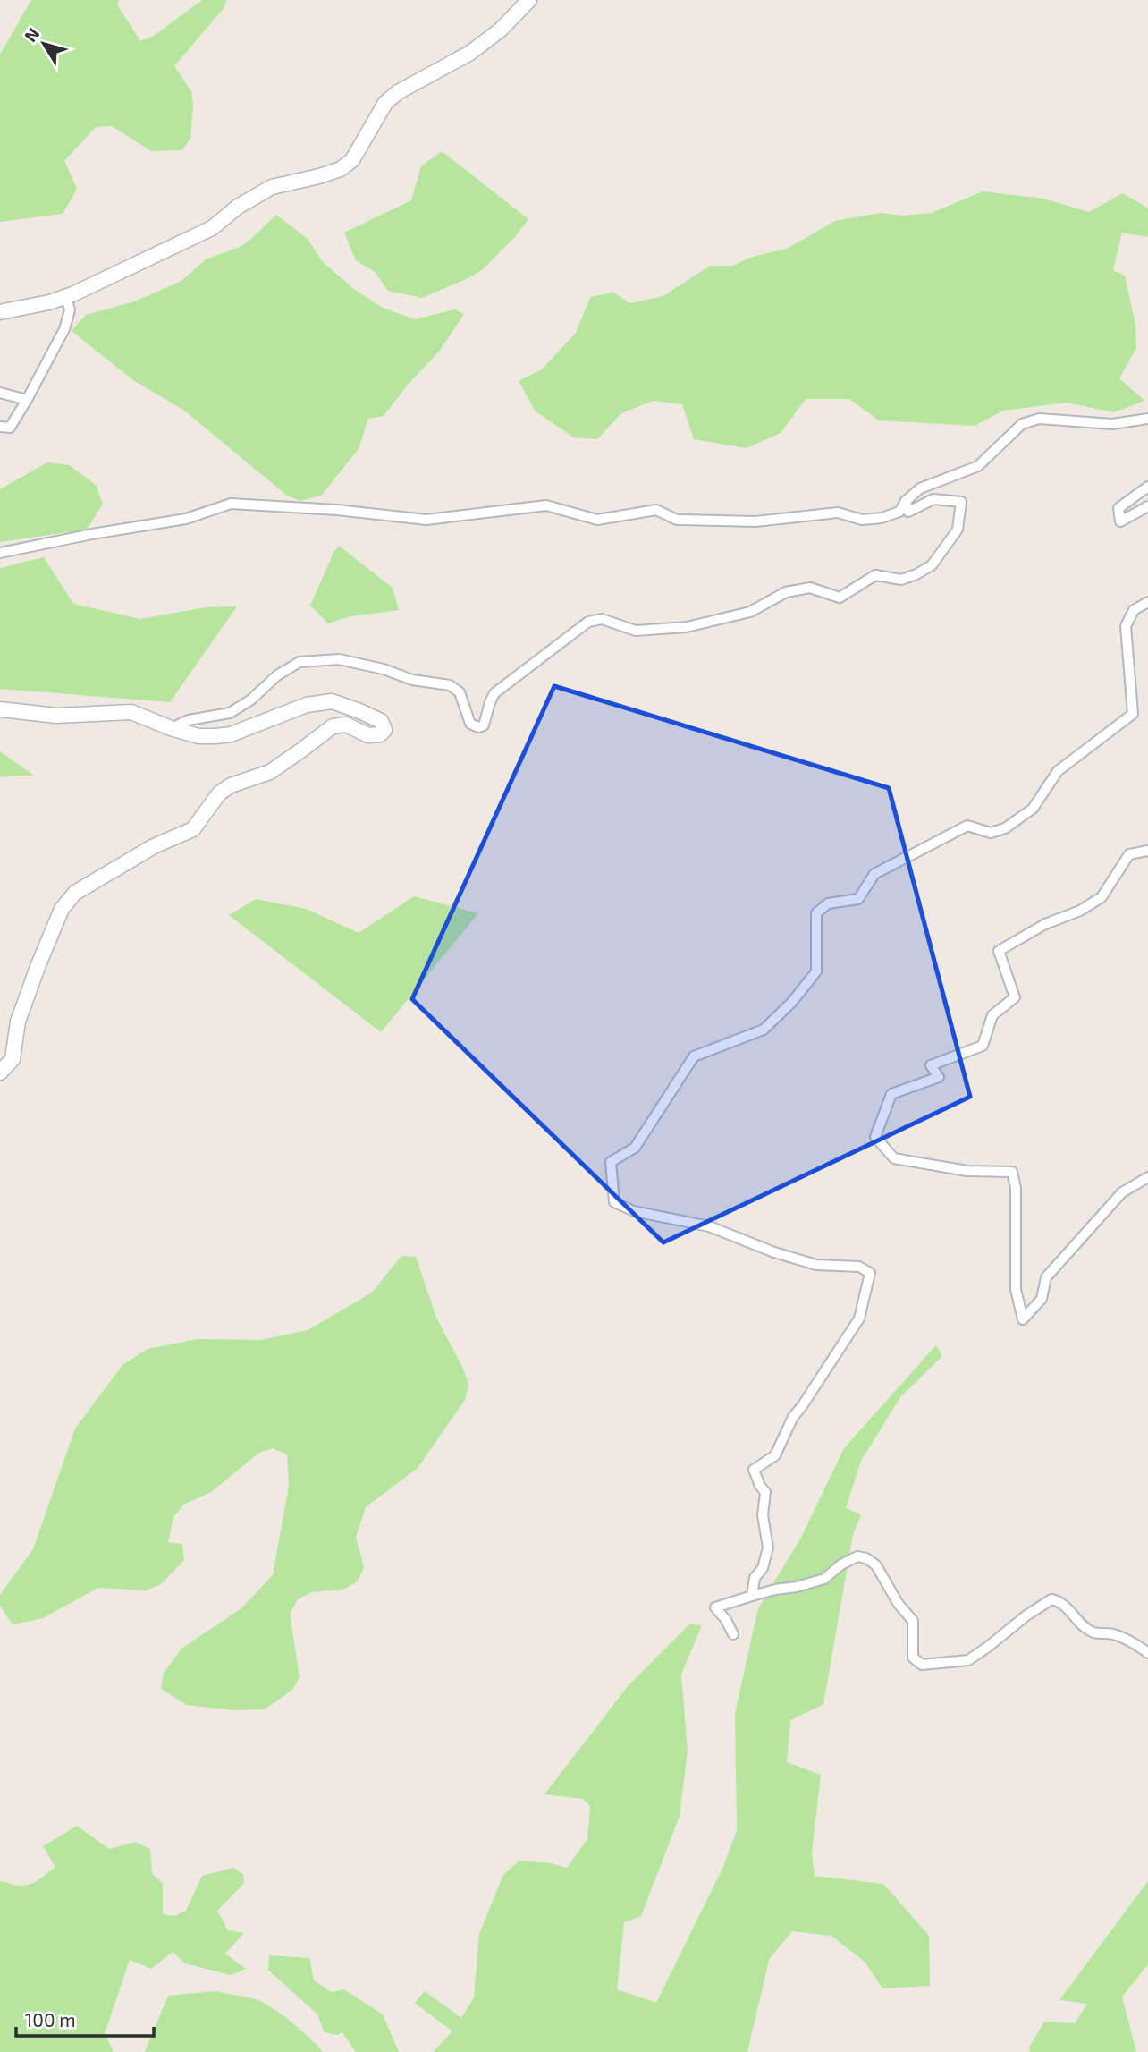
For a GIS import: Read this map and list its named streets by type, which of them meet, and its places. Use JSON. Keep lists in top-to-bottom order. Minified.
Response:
{"scale_bar":"100 m","north":"top left"}
